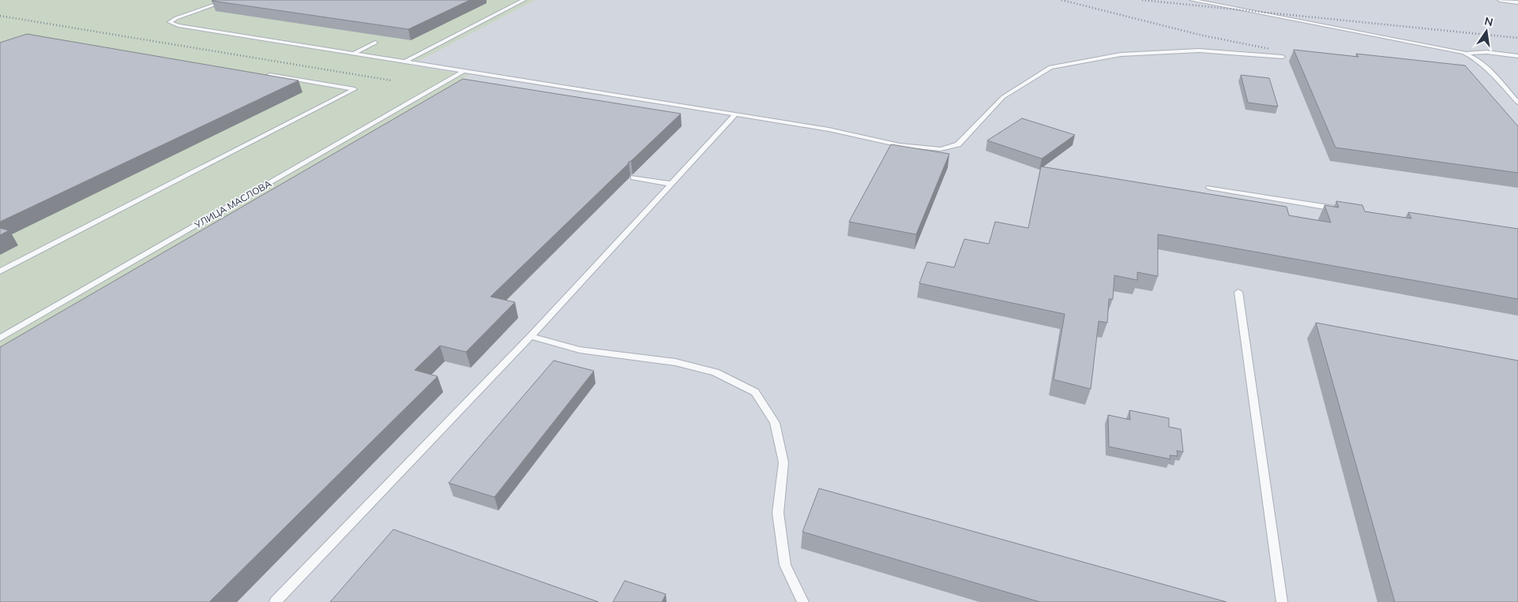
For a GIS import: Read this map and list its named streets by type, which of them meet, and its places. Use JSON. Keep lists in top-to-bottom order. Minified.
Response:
{"streets":{"lane":["УЛИЦА МАСЛОВА"]},"north":"top"}
